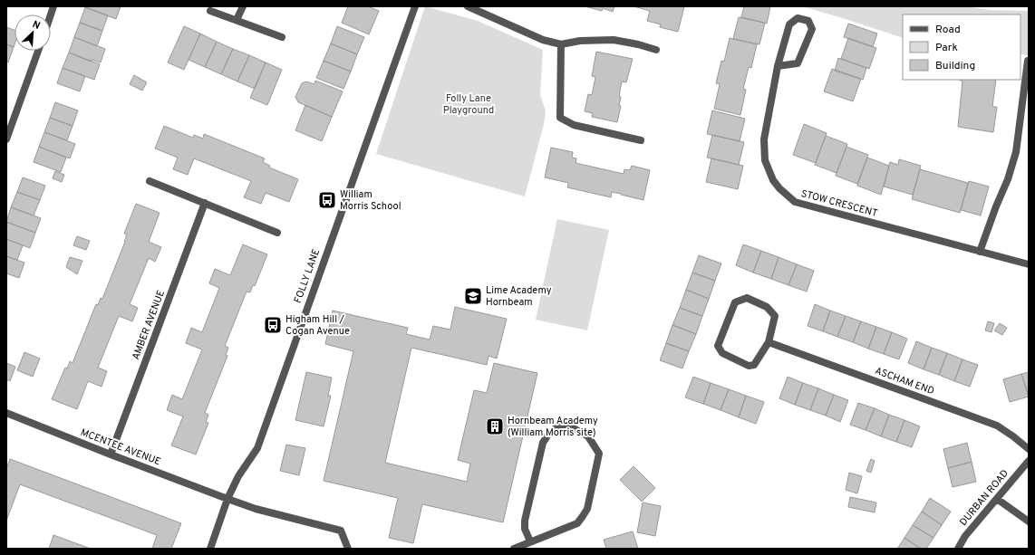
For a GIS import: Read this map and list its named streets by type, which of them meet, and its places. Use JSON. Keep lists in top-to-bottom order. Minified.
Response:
{"streets":{"street":["STOW CRESCENT","FOLLY LANE","AMBER AVENUE","ASCHAM END","MCENTEE AVENUE","DURBAN ROAD"]},"crossings":[["FOLLY LANE","MCENTEE AVENUE"],["AMBER AVENUE","MCENTEE AVENUE"]],"parks":["Folly Lane Playground"],"places":{"bus stop":["William Morris School","Higham Hill / Cogan Avenue"],"school or university":["Lime Academy Hornbeam"],"building":["Hornbeam Academy (William Morris site)"]},"legend":["Road","Park","Building"],"north":"top right"}
